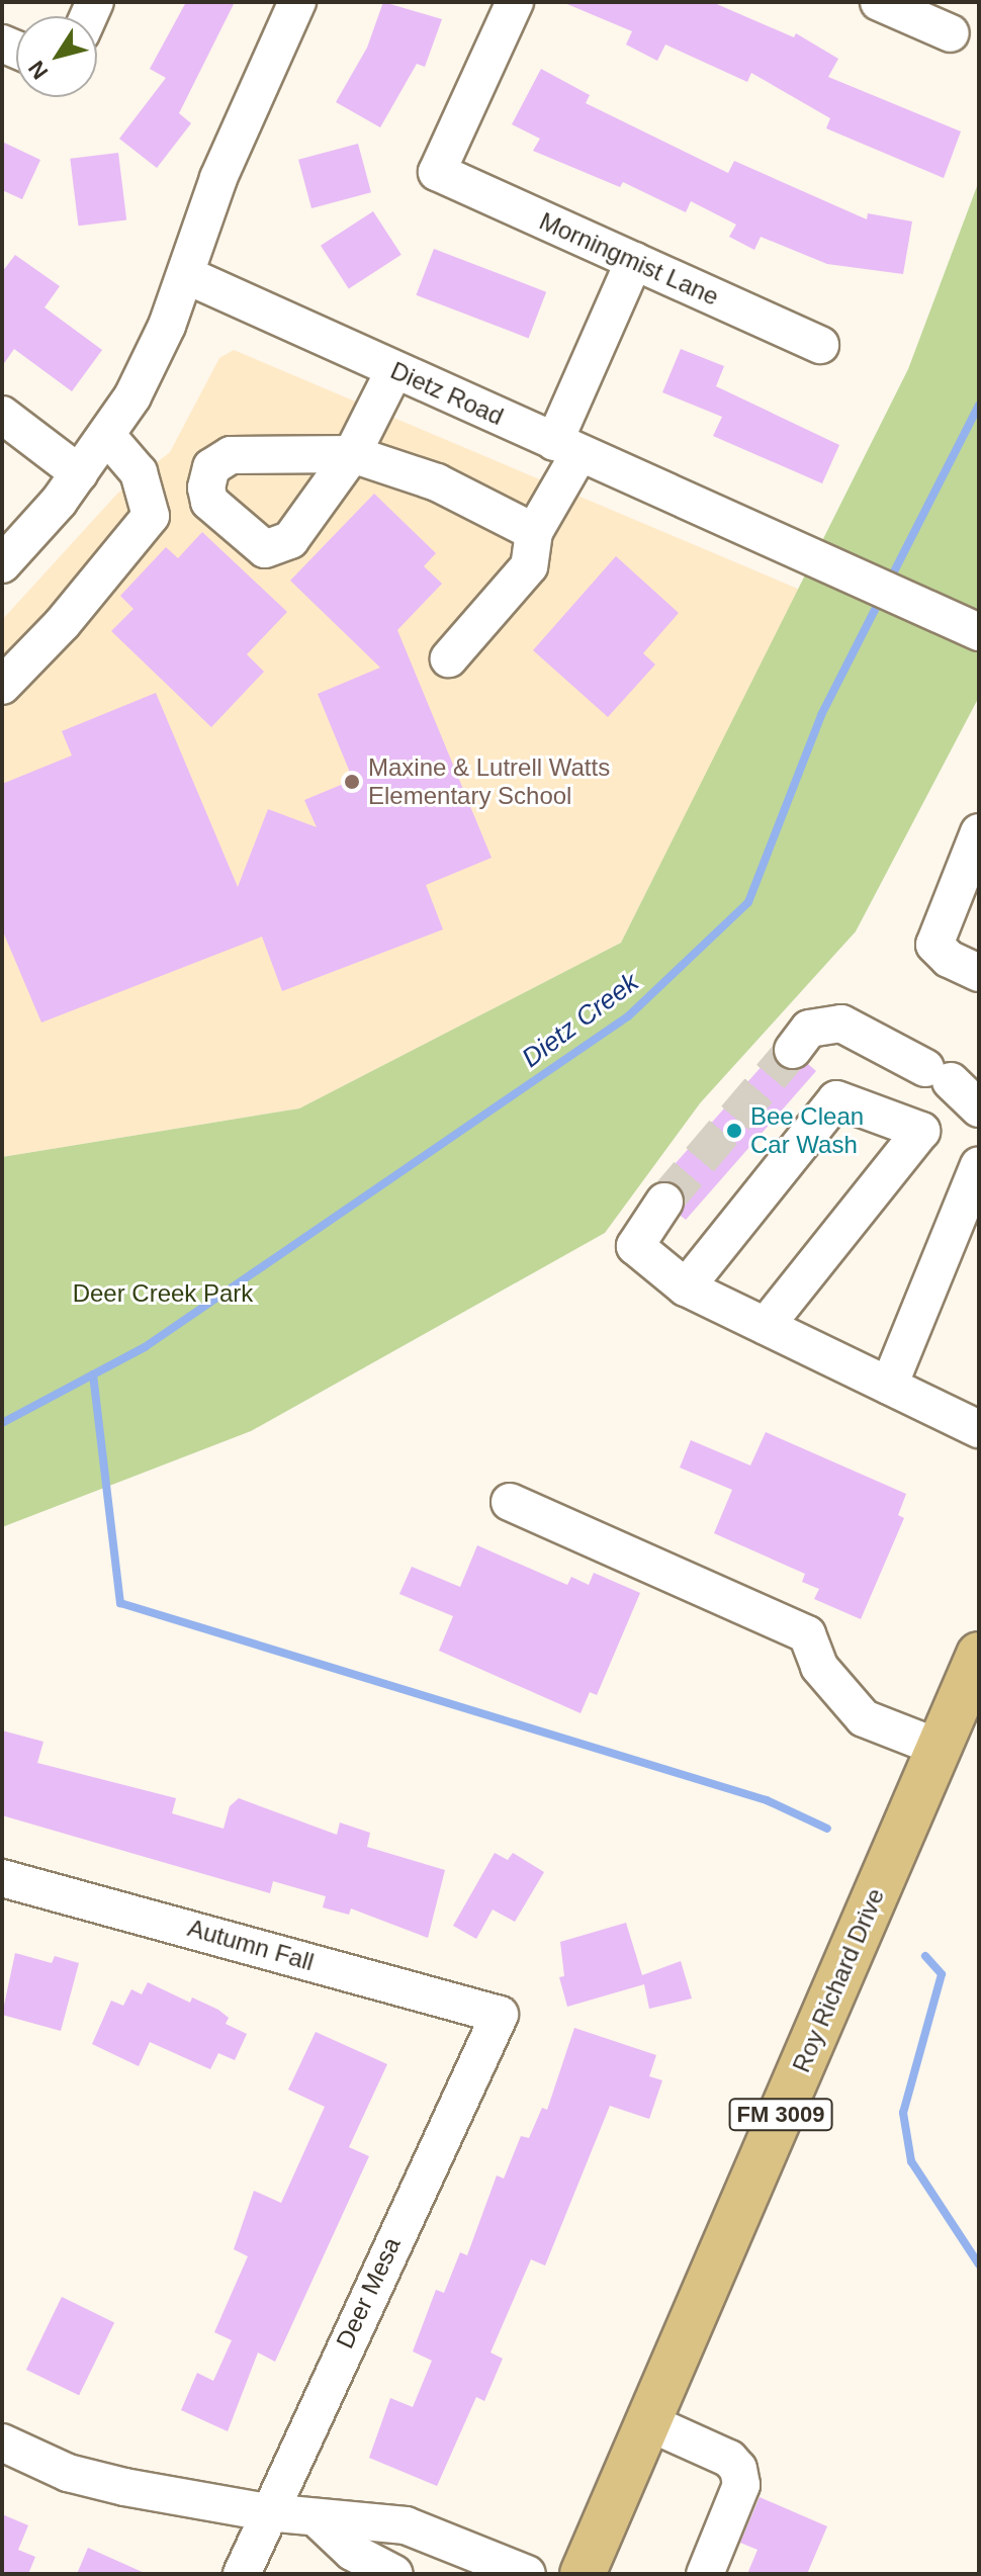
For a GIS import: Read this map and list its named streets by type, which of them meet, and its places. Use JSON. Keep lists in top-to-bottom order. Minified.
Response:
{"streets":{"main road":["Roy Richard Drive","FM 3009"],"street":["Morningmist Lane","Dietz Road","Autumn Fall","Deer Mesa"]},"crossings":[["Autumn Fall","Deer Mesa"]],"water":["Dietz Creek"],"parks":["Deer Creek Park"],"places":["Maxine & Lutrell Watts Elementary School","Bee Clean Car Wash"],"north":"bottom left"}
